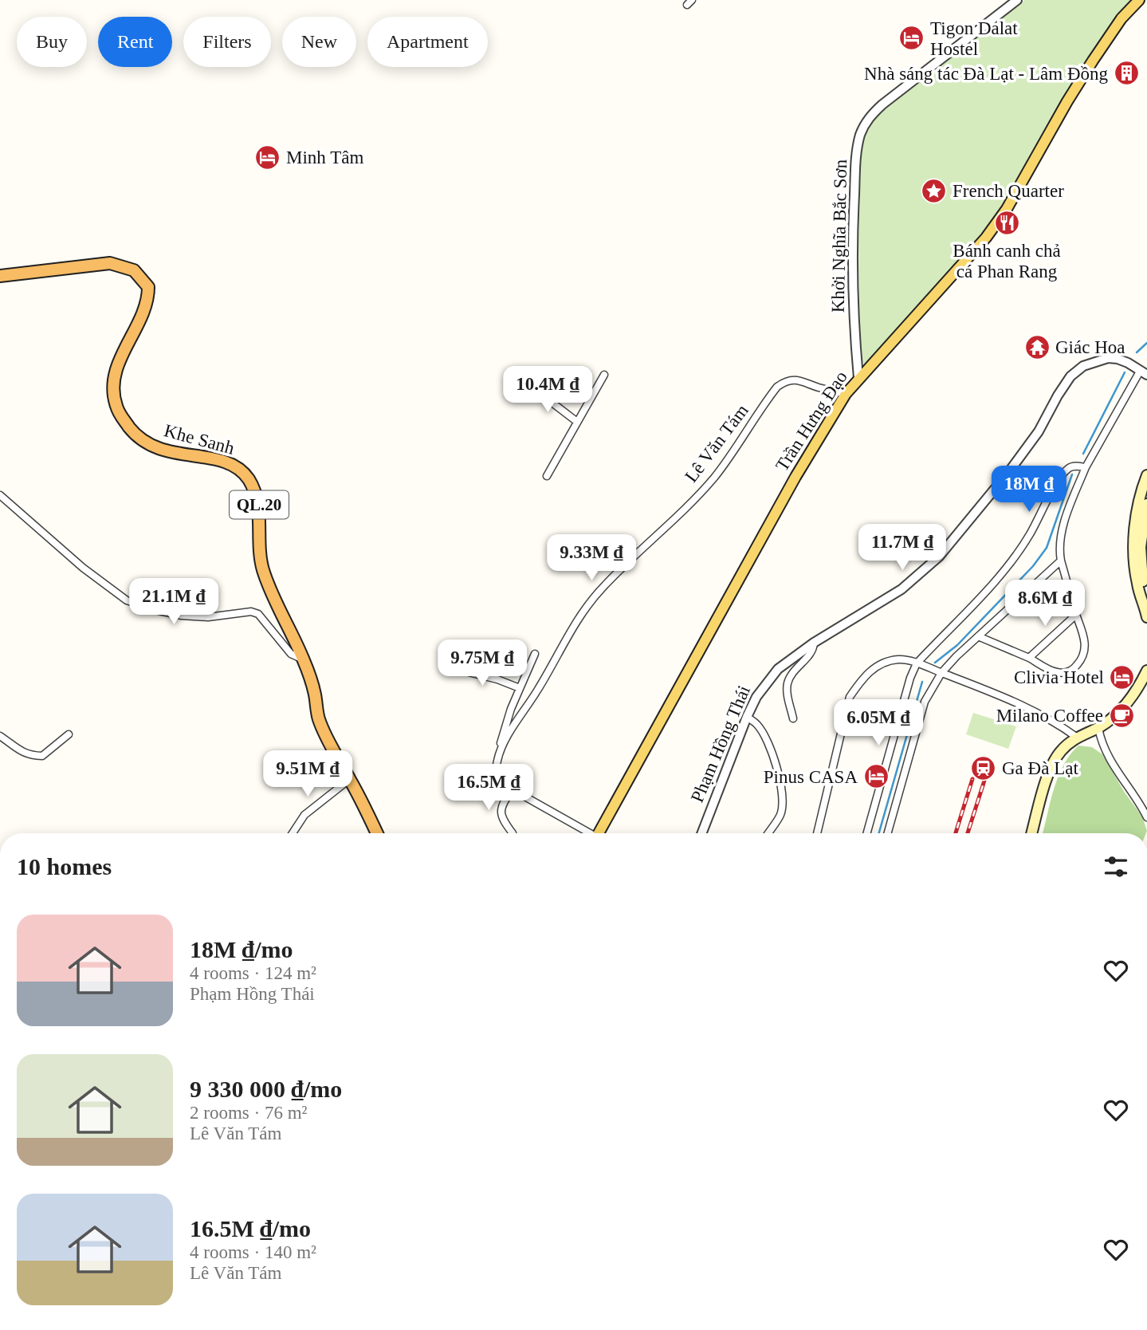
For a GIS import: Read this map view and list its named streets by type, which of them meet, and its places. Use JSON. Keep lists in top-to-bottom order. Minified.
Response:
{"streets":{"highway":["Khe Sanh","QL.20"],"main road":["Trần Hưng Đạo"],"street":["Khởi Nghĩa Bắc Sơn","Lê Văn Tám","Phạm Hồng Thái"]},"crossings":[["Khởi Nghĩa Bắc Sơn","Trần Hưng Đạo"],["Trần Hưng Đạo","Lê Văn Tám"]],"places":{"hotel":["Tigon Dalat Hostel","Minh Tâm","Clivia Hotel","Pinus CASA"],"building":["Nhà sáng tác Đà Lạt - Lâm Đồng"],"place":["French Quarter"],"restaurant":["Bánh canh chả cá Phan Rang"],"temple":["Giác Hoa"],"cafe":["Milano Coffee"],"station":["Ga Đà Lạt"]},"page":{"chip":["Buy","Rent","Filters","New","Apartment"],"price":["10.4M ₫","18M ₫","11.7M ₫","9.33M ₫","21.1M ₫","8.6M ₫","9.75M ₫","6.05M ₫","9.51M ₫","16.5M ₫"],"heading":"10 homes","list":[{"name":"18M ₫/mo","note":"4 rooms · 124 m² · Phạm Hồng Thái"},{"name":"9 330 000 ₫/mo","note":"2 rooms · 76 m² · Lê Văn Tám"},{"name":"16.5M ₫/mo","note":"4 rooms · 140 m² · Lê Văn Tám"}]}}
